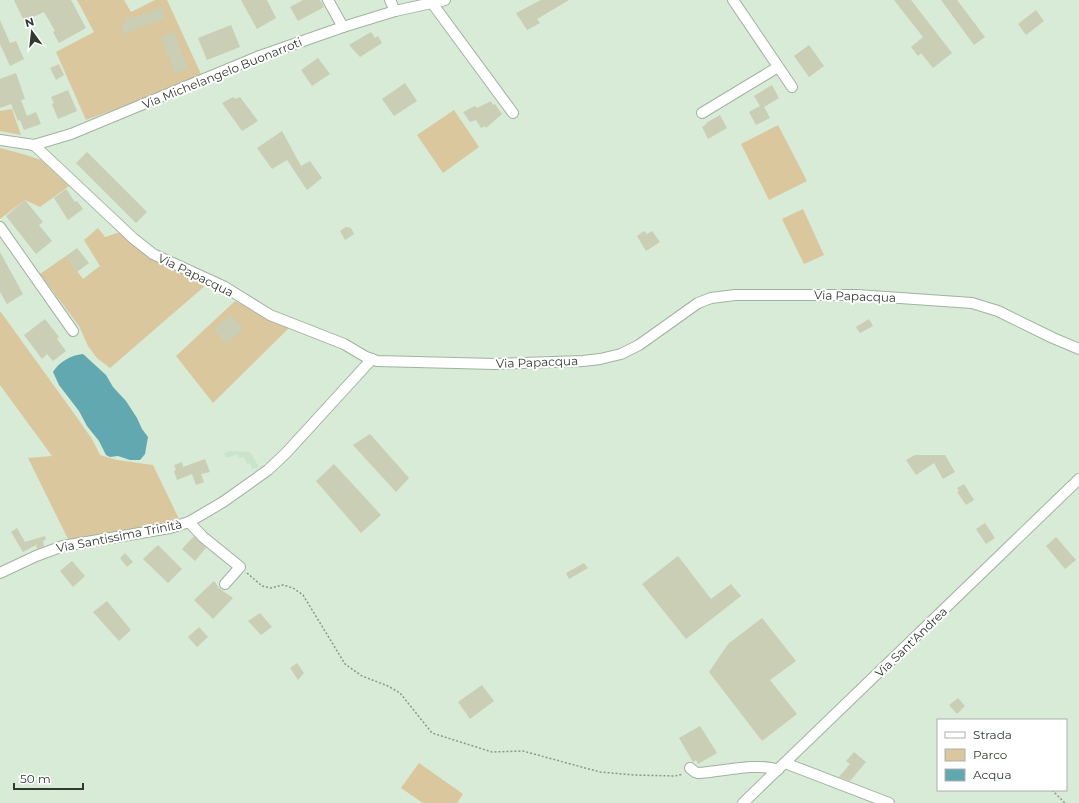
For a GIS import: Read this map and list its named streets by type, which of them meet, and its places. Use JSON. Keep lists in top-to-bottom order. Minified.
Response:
{"streets":{"street":["Via Michelangelo Buonarroti","Via Papacqua","Via Santissima Trinità","Via Sant'Andrea"]},"crossings":[["Via Michelangelo Buonarroti","Via Papacqua"],["Via Papacqua","Via Santissima Trinità"]],"legend":["Strada","Parco","Acqua"],"scale_bar":"50 m","north":"top"}
